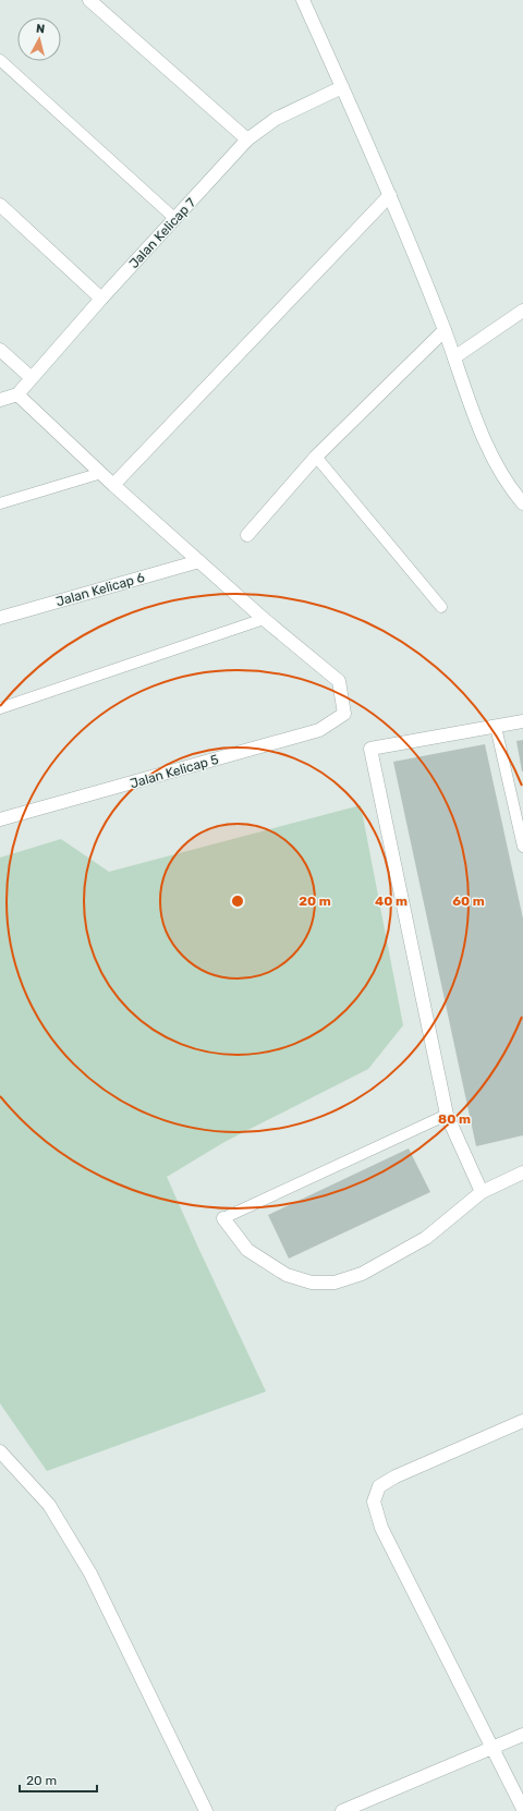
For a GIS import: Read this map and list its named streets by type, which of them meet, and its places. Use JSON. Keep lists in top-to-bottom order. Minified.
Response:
{"streets":{"street":["Jalan Kelicap 7","Jalan Kelicap 6","Jalan Kelicap 5"]},"scale_bar":"20 m","north":"top","rings":["20 m","40 m","60 m","80 m"]}
